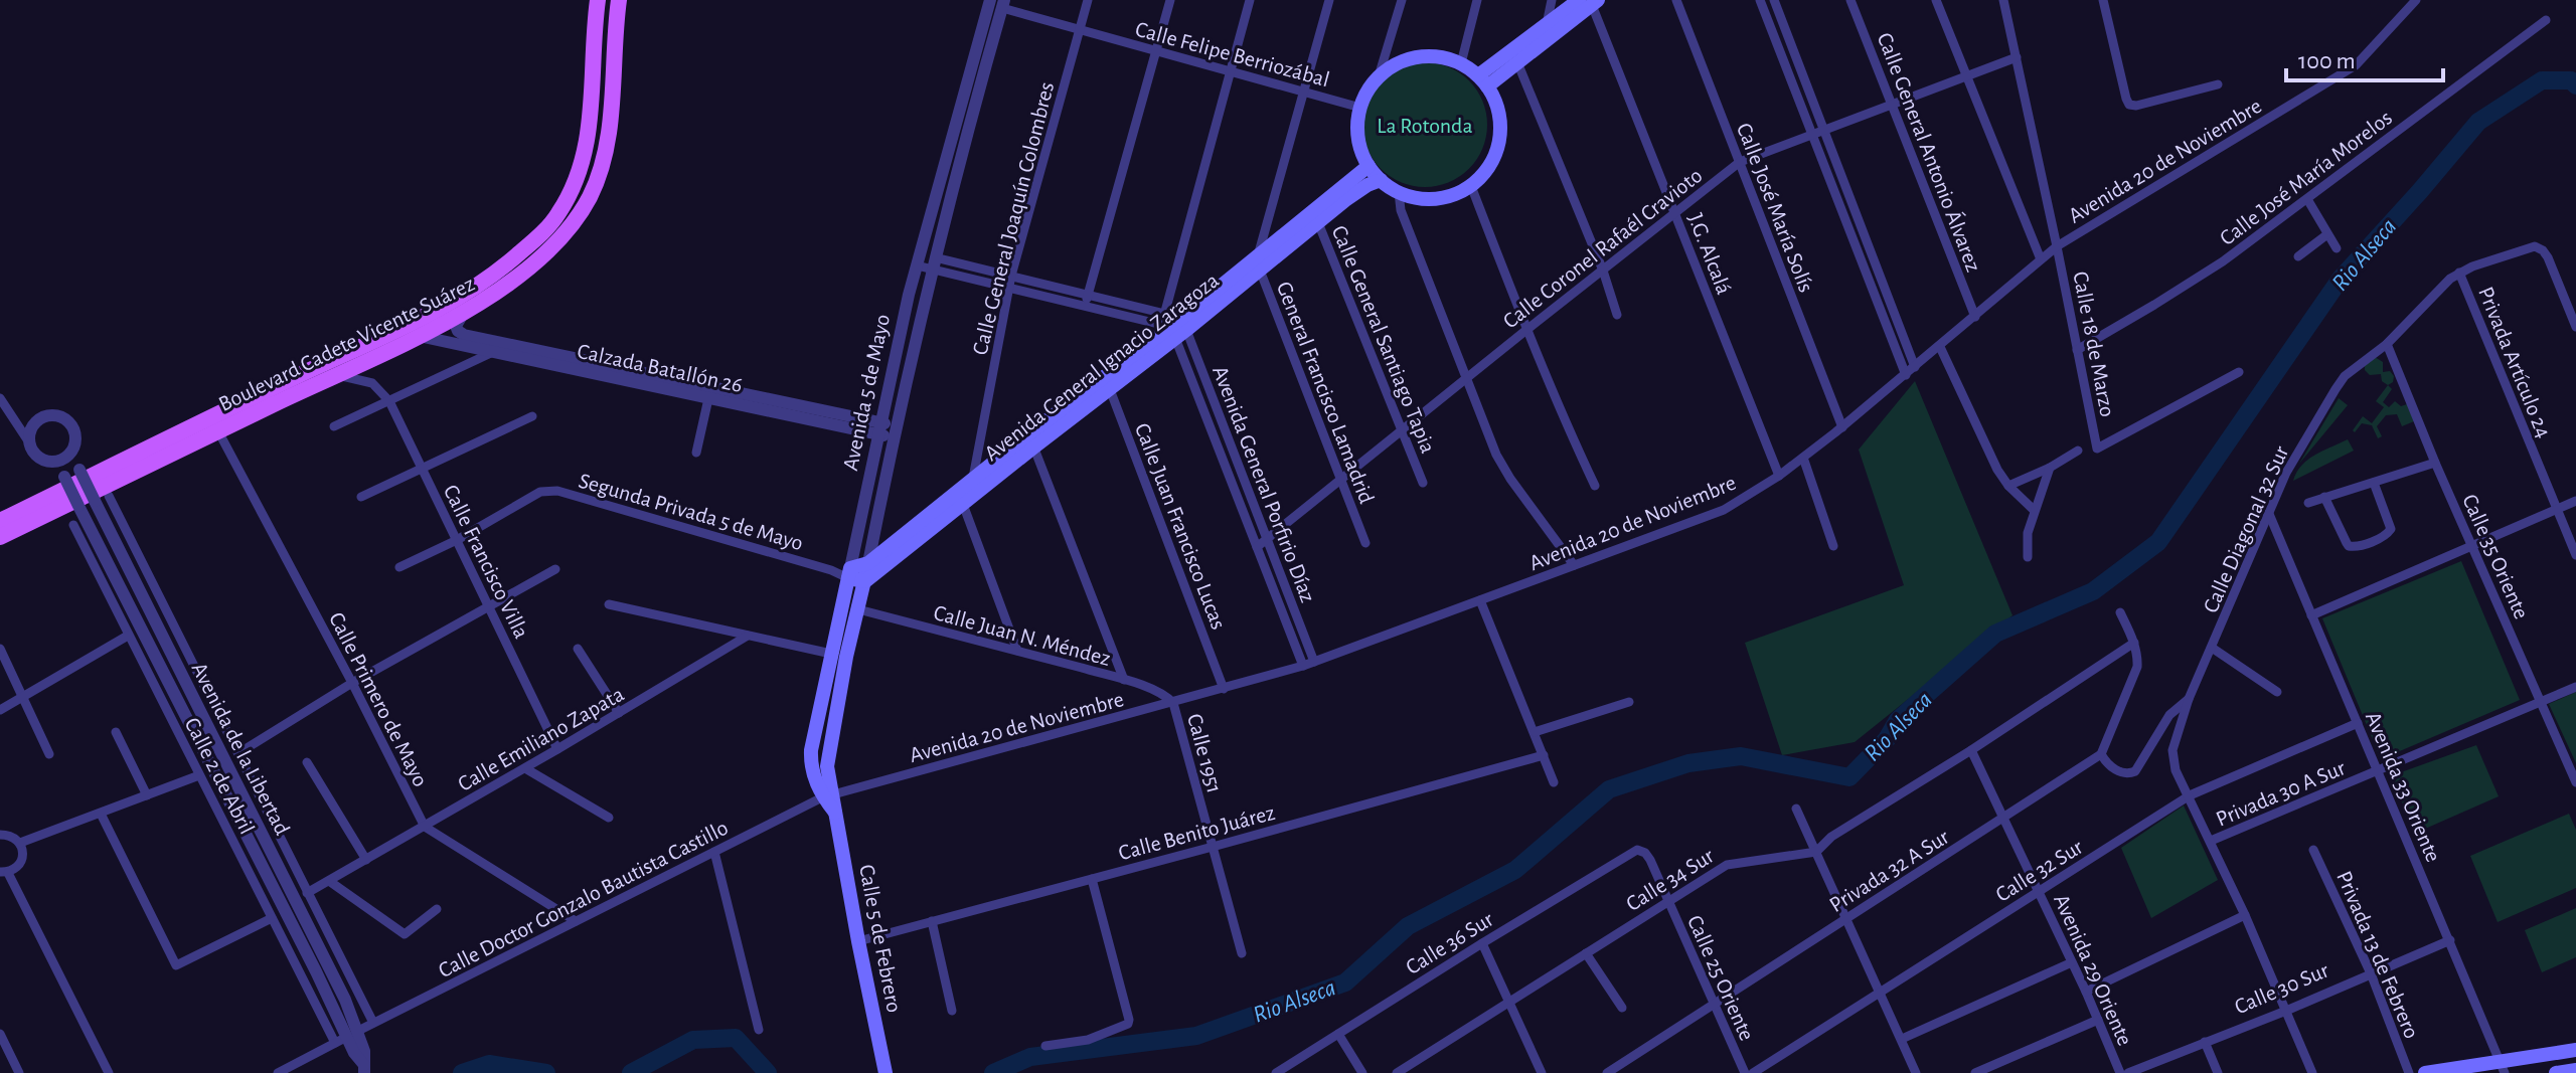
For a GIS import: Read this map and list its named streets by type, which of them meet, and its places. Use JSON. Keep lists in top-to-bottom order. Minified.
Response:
{"streets":{"main road":["Boulevard Cadete Vicente Suárez","Avenida General Ignacio Zaragoza","Avenida 5 de Mayo","Calle 5 de Febrero"],"street":["Calle Felipe Berriozábal","Calle General Antonio Álvarez","Avenida 20 de Noviembre","Calle José María Morelos","Calle José María Solís","Calle General Joaquín Colombres","Calle Coronel Rafaél Cravioto","J.G. Alcalá","Calle General Santiago Tapia","Calle 18 de Marzo","Privada Artículo 24","Calzada Batallón 26","General Francisco Lamadrid","Avenida General Porfirio Díaz","Segunda Privada 5 de Mayo","Calle Juan Francisco Lucas","Calle Diagonal 32 Sur","Calle 35 Oriente","Calle Francisco Villa","Calle Juan N. Méndez","Calle Primero de Mayo","Calle Emiliano Zapata","Avenida de la Libertad","Calle 1951","Calle 2 de Abril","Avenida 33 Oriente","Privada 30 A Sur","Calle Benito Juárez","Privada 32 A Sur","Calle 32 Sur","Calle 34 Sur","Calle Doctor Gonzalo Bautista Castillo","Calle 36 Sur","Privada 13 de Febrero","Avenida 29 Oriente","Calle 25 Oriente","Calle 30 Sur"]},"crossings":[["Calle Felipe Berriozábal","Calle General Joaquín Colombres"],["Calle Felipe Berriozábal","Avenida General Ignacio Zaragoza"],["Calle Felipe Berriozábal","Avenida 5 de Mayo"],["Calle Felipe Berriozábal","General Francisco Lamadrid"],["Calle General Antonio Álvarez","Avenida 20 de Noviembre"],["Calle General Antonio Álvarez","Calle Coronel Rafaél Cravioto"],["Avenida 20 de Noviembre","Calle José María Solís"],["Avenida 20 de Noviembre","J.G. Alcalá"],["Avenida 20 de Noviembre","Calle 18 de Marzo"],["Avenida 20 de Noviembre","Avenida 5 de Mayo"],["Avenida 20 de Noviembre","Avenida General Porfirio Díaz"],["Avenida 20 de Noviembre","Calle Juan Francisco Lucas"],["Avenida 20 de Noviembre","Calle Juan N. Méndez"],["Avenida 20 de Noviembre","Calle 1951"],["Avenida 20 de Noviembre","Calle Doctor Gonzalo Bautista Castillo"],["Avenida 20 de Noviembre","Calle 5 de Febrero"],["Calle José María Morelos","Calle 18 de Marzo"],["Calle José María Solís","Calle Coronel Rafaél Cravioto"],["Calle General Joaquín Colombres","Avenida General Ignacio Zaragoza"],["Calle Coronel Rafaél Cravioto","J.G. Alcalá"],["Calle Coronel Rafaél Cravioto","Calle General Santiago Tapia"],["Calle Coronel Rafaél Cravioto","Calle 18 de Marzo"],["Calle Coronel Rafaél Cravioto","General Francisco Lamadrid"],["Calle Coronel Rafaél Cravioto","Avenida General Porfirio Díaz"],["Calle General Santiago Tapia","Avenida General Ignacio Zaragoza"],["Boulevard Cadete Vicente Suárez","Calzada Batallón 26"],["Boulevard Cadete Vicente Suárez","Calle Francisco Villa"],["Boulevard Cadete Vicente Suárez","Calle Primero de Mayo"],["Privada Artículo 24","Calle Diagonal 32 Sur"],["Avenida General Ignacio Zaragoza","Avenida 5 de Mayo"],["Avenida General Ignacio Zaragoza","General Francisco Lamadrid"],["Avenida General Ignacio Zaragoza","Avenida General Porfirio Díaz"],["Avenida General Ignacio Zaragoza","Segunda Privada 5 de Mayo"],["Avenida General Ignacio Zaragoza","Calle Juan Francisco Lucas"],["Calzada Batallón 26","Avenida 5 de Mayo"],["Avenida 5 de Mayo","Segunda Privada 5 de Mayo"],["Avenida 5 de Mayo","Calle Juan N. Méndez"],["Avenida 5 de Mayo","Calle Doctor Gonzalo Bautista Castillo"],["Avenida 5 de Mayo","Calle 5 de Febrero"],["Segunda Privada 5 de Mayo","Calle Francisco Villa"],["Calle Diagonal 32 Sur","Calle 35 Oriente"],["Calle Diagonal 32 Sur","Avenida 33 Oriente"],["Calle Diagonal 32 Sur","Calle 32 Sur"],["Calle 35 Oriente","Privada 30 A Sur"],["Calle Francisco Villa","Calle Emiliano Zapata"],["Calle Juan N. Méndez","Calle 1951"],["Calle Primero de Mayo","Calle Emiliano Zapata"],["Avenida de la Libertad","Calle 2 de Abril"],["Avenida de la Libertad","Calle Doctor Gonzalo Bautista Castillo"],["Calle 1951","Calle Benito Juárez"],["Calle 2 de Abril","Calle Doctor Gonzalo Bautista Castillo"],["Avenida 33 Oriente","Privada 30 A Sur"],["Avenida 33 Oriente","Calle 32 Sur"],["Avenida 33 Oriente","Calle 30 Sur"],["Calle Benito Juárez","Calle 5 de Febrero"],["Privada 32 A Sur","Avenida 29 Oriente"],["Privada 32 A Sur","Calle 25 Oriente"],["Calle 32 Sur","Avenida 29 Oriente"],["Calle 34 Sur","Calle 25 Oriente"],["Calle Doctor Gonzalo Bautista Castillo","Calle 5 de Febrero"],["Calle 36 Sur","Calle 25 Oriente"],["Privada 13 de Febrero","Calle 30 Sur"]],"water":["Rio Alseca"],"parks":["La Rotonda"],"scale_bar":"100 m"}
